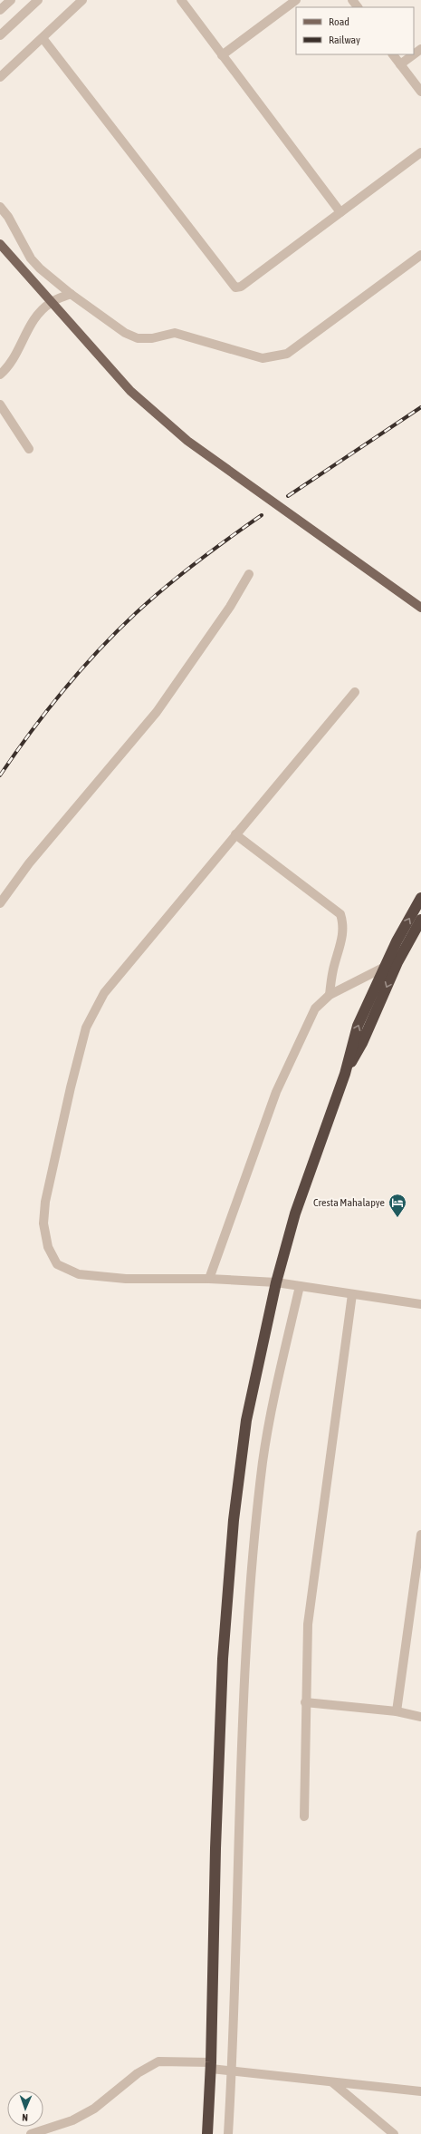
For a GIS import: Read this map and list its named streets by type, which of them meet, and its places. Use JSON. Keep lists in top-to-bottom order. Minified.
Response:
{"places":{"hotel":["Cresta Mahalapye"]},"legend":["Road","Railway"],"north":"bottom"}
